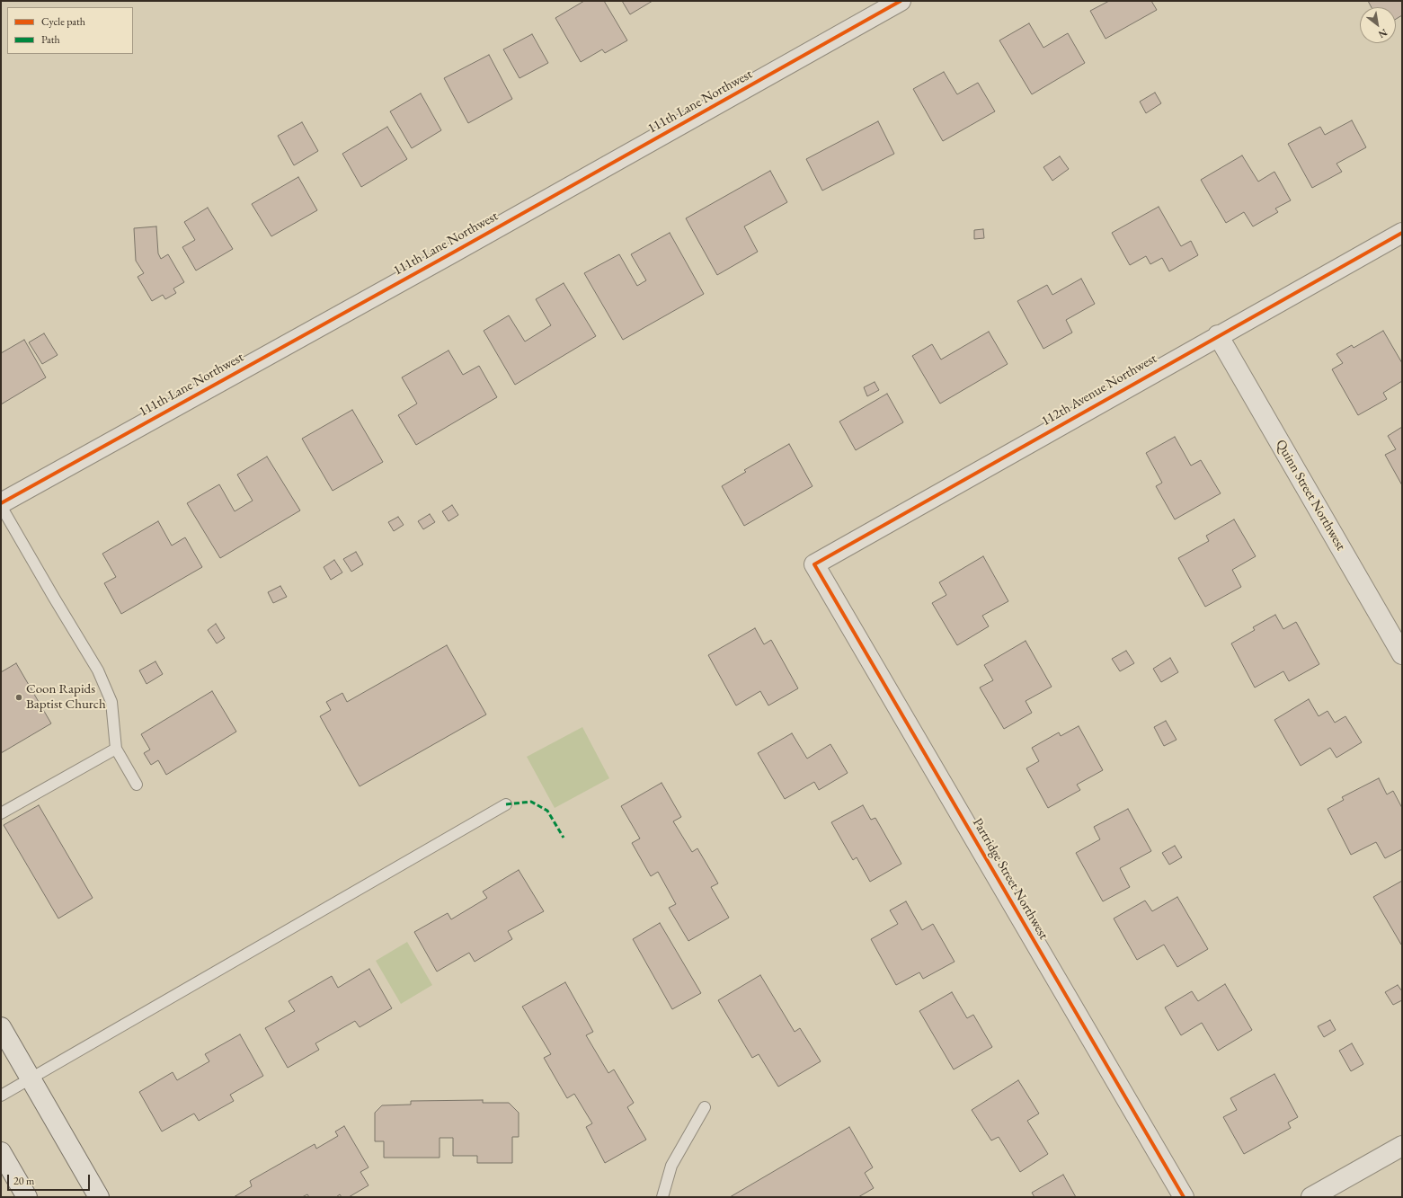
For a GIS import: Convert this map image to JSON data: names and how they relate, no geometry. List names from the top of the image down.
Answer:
{
  "streets": {
    "street": [
      "111th Lane Northwest",
      "112th Avenue Northwest",
      "Quinn Street Northwest",
      "Partridge Street Northwest"
    ]
  },
  "crossings": [
    ["112th Avenue Northwest", "Quinn Street Northwest"],
    ["112th Avenue Northwest", "Partridge Street Northwest"]
  ],
  "places": ["Coon Rapids Baptist Church"],
  "legend": ["Cycle path", "Path"],
  "scale_bar": "20 m",
  "north": "bottom right"
}
